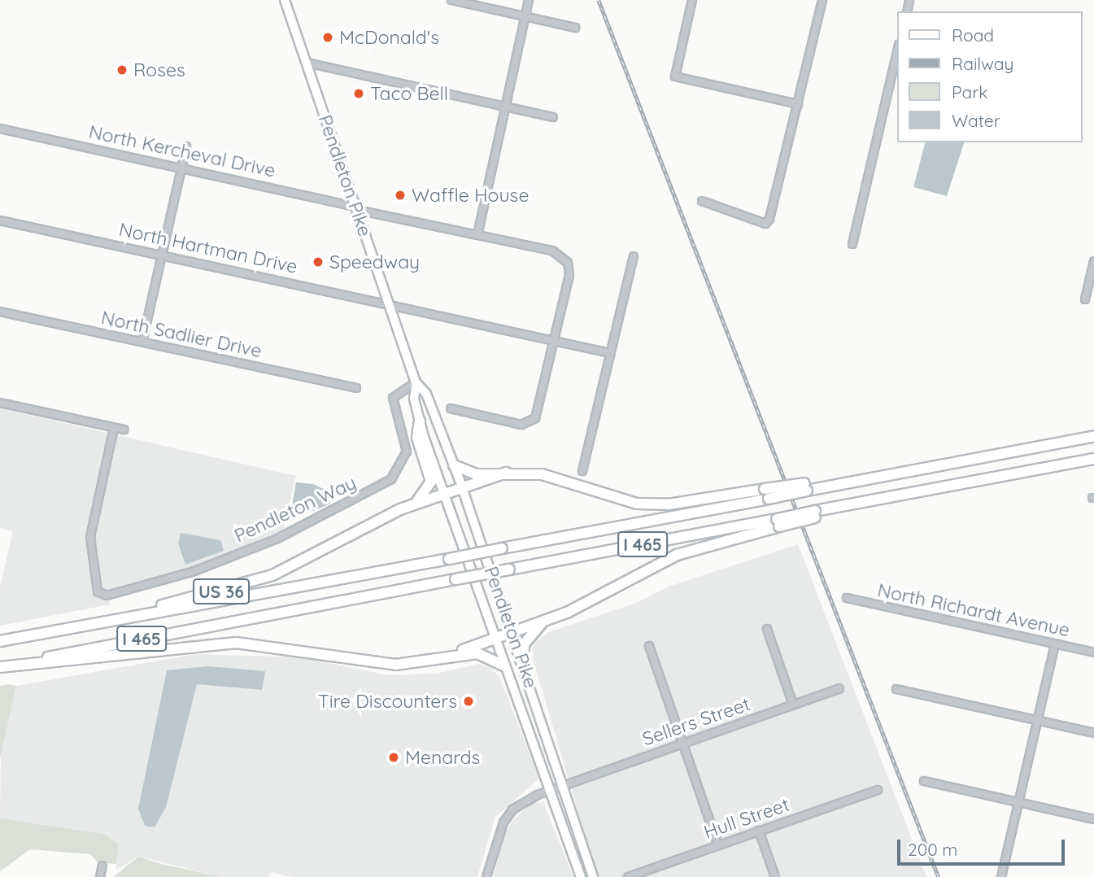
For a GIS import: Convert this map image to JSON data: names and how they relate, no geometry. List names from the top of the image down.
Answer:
{
  "streets": {
    "highway": ["I 465", "US 36"],
    "main road": ["Pendleton Pike"],
    "street": [
      "North Kercheval Drive",
      "North Hartman Drive",
      "North Sadlier Drive",
      "Pendleton Way",
      "North Richardt Avenue",
      "Sellers Street",
      "Hull Street"
    ]
  },
  "crossings": [
    ["North Kercheval Drive", "Pendleton Pike"],
    ["Pendleton Pike", "North Hartman Drive"],
    ["Pendleton Pike", "Pendleton Way"],
    ["Pendleton Pike", "US 36"],
    ["Pendleton Pike", "Sellers Street"],
    ["I 465", "US 36"]
  ],
  "places": [
    "McDonald's",
    "Roses",
    "Taco Bell",
    "Waffle House",
    "Speedway",
    "Tire Discounters",
    "Menards"
  ],
  "legend": [
    "Road",
    "Railway",
    "Park",
    "Water"
  ],
  "scale_bar": "200 m"
}
